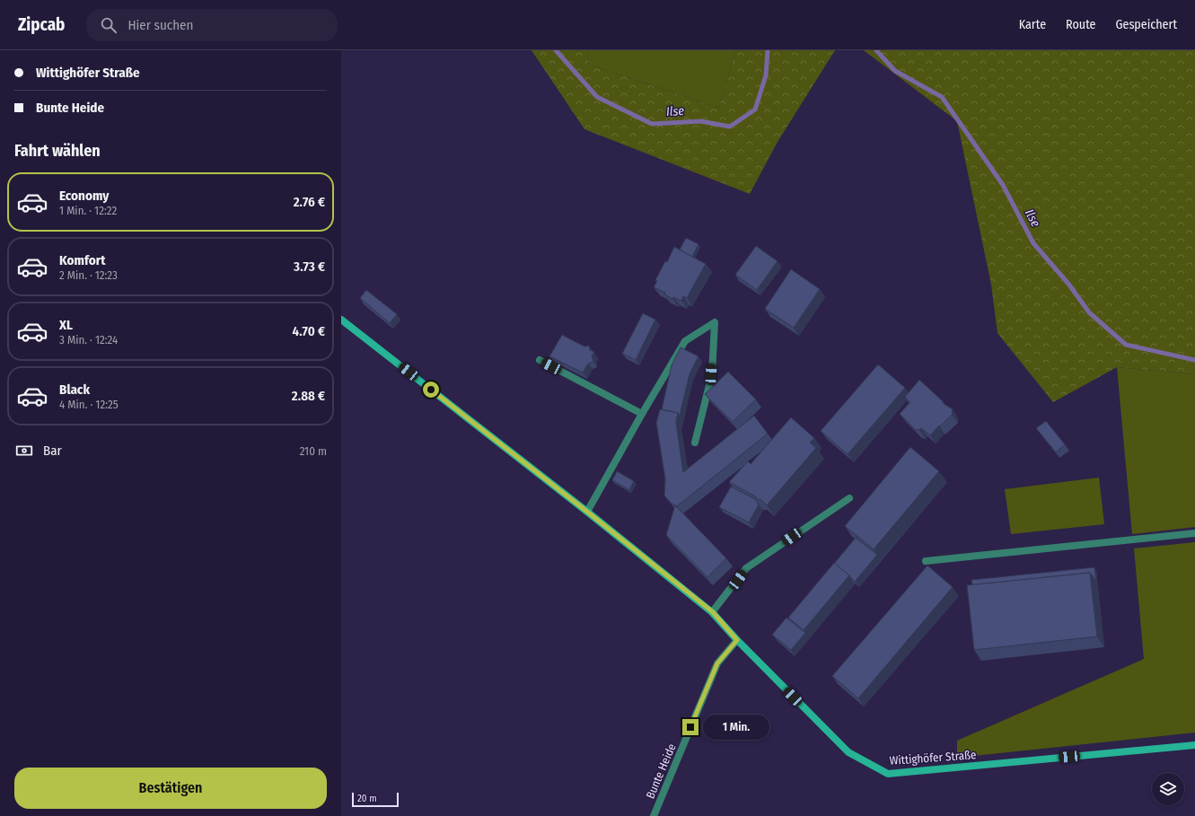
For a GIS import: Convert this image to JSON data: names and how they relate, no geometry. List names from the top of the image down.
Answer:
{
  "streets": {
    "main road": ["Wittighöfer Straße"],
    "street": ["Bunte Heide"]
  },
  "crossings": [
    ["Wittighöfer Straße", "Bunte Heide"]
  ],
  "water": ["Ilse"],
  "scale_bar": "20 m",
  "page": {
    "header": "Zipcab",
    "search": "Hier suchen",
    "nav": ["Karte", "Route", "Gespeichert"],
    "banner": ["Wittighöfer Straße", "Bunte Heide"],
    "heading": "Fahrt wählen",
    "list": [
      {
        "name": "Economy",
        "note": "1 Min. · 12:22",
        "value": "2.76 €"
      },
      {
        "name": "Komfort",
        "note": "2 Min. · 12:23",
        "value": "3.73 €"
      },
      {
        "name": "XL",
        "note": "3 Min. · 12:24",
        "value": "4.70 €"
      },
      {
        "name": "Black",
        "note": "4 Min. · 12:25",
        "value": "2.88 €"
      }
    ],
    "pay": ["Bar", "210 m"],
    "bubble": "1 Min.",
    "buttons": "Bestätigen",
    "scale": "20 m"
  }
}
